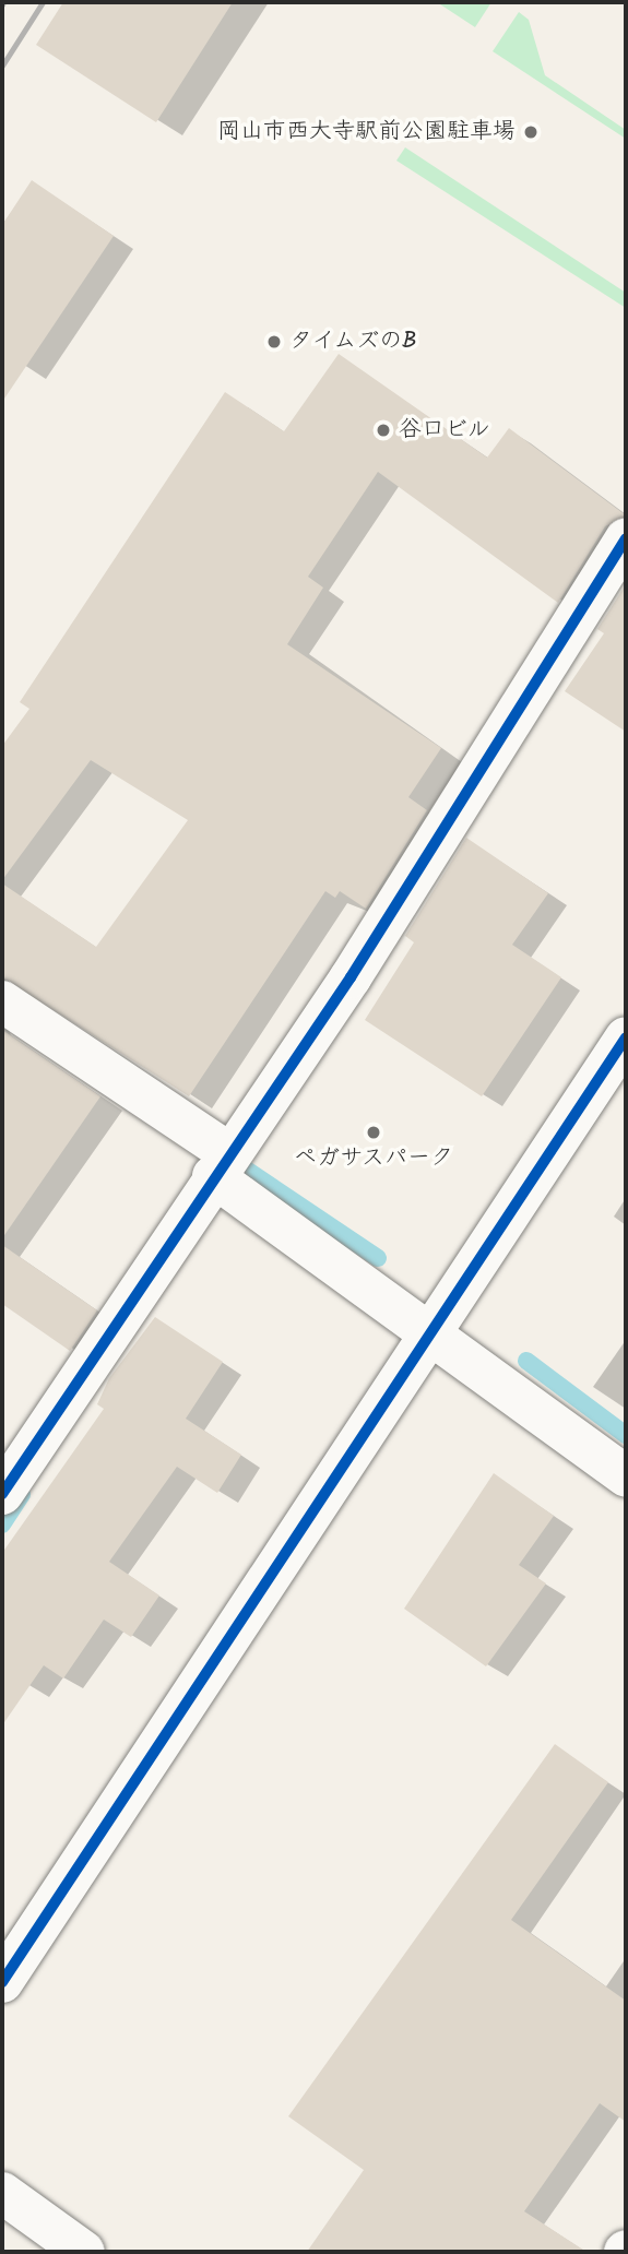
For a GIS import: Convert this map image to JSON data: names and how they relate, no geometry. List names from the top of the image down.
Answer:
{
  "places": [
    "岡山市西大寺駅前公園駐車場",
    "タイムズのB",
    "谷口ビル",
    "ペガサスパーク"
  ]
}
